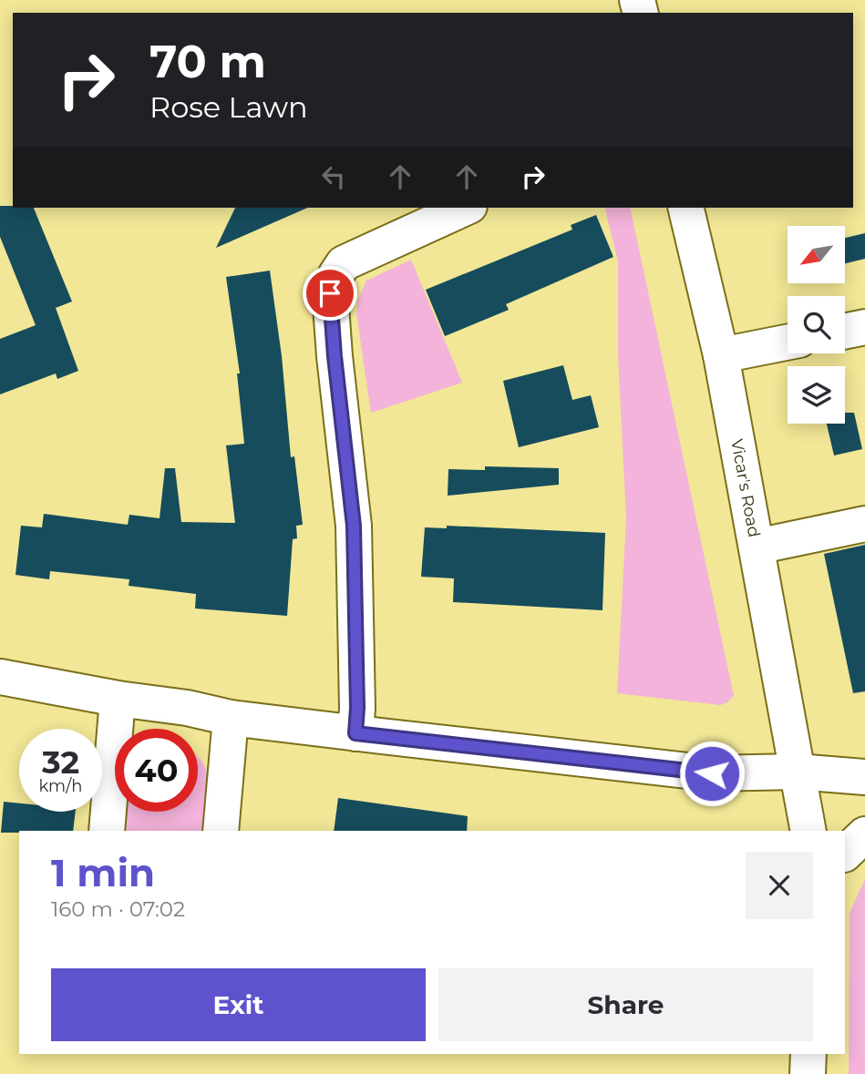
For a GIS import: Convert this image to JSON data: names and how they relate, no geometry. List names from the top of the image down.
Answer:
{
  "streets": {
    "street": ["Vicar's Road"]
  },
  "north": "bottom left",
  "page": {
    "turn": ["70 m", "Rose Lawn"],
    "speed": "32 km/h",
    "limit": "40",
    "heading": ["1 min", "160 m · 07:02"],
    "buttons": ["Exit", "Share"]
  }
}
